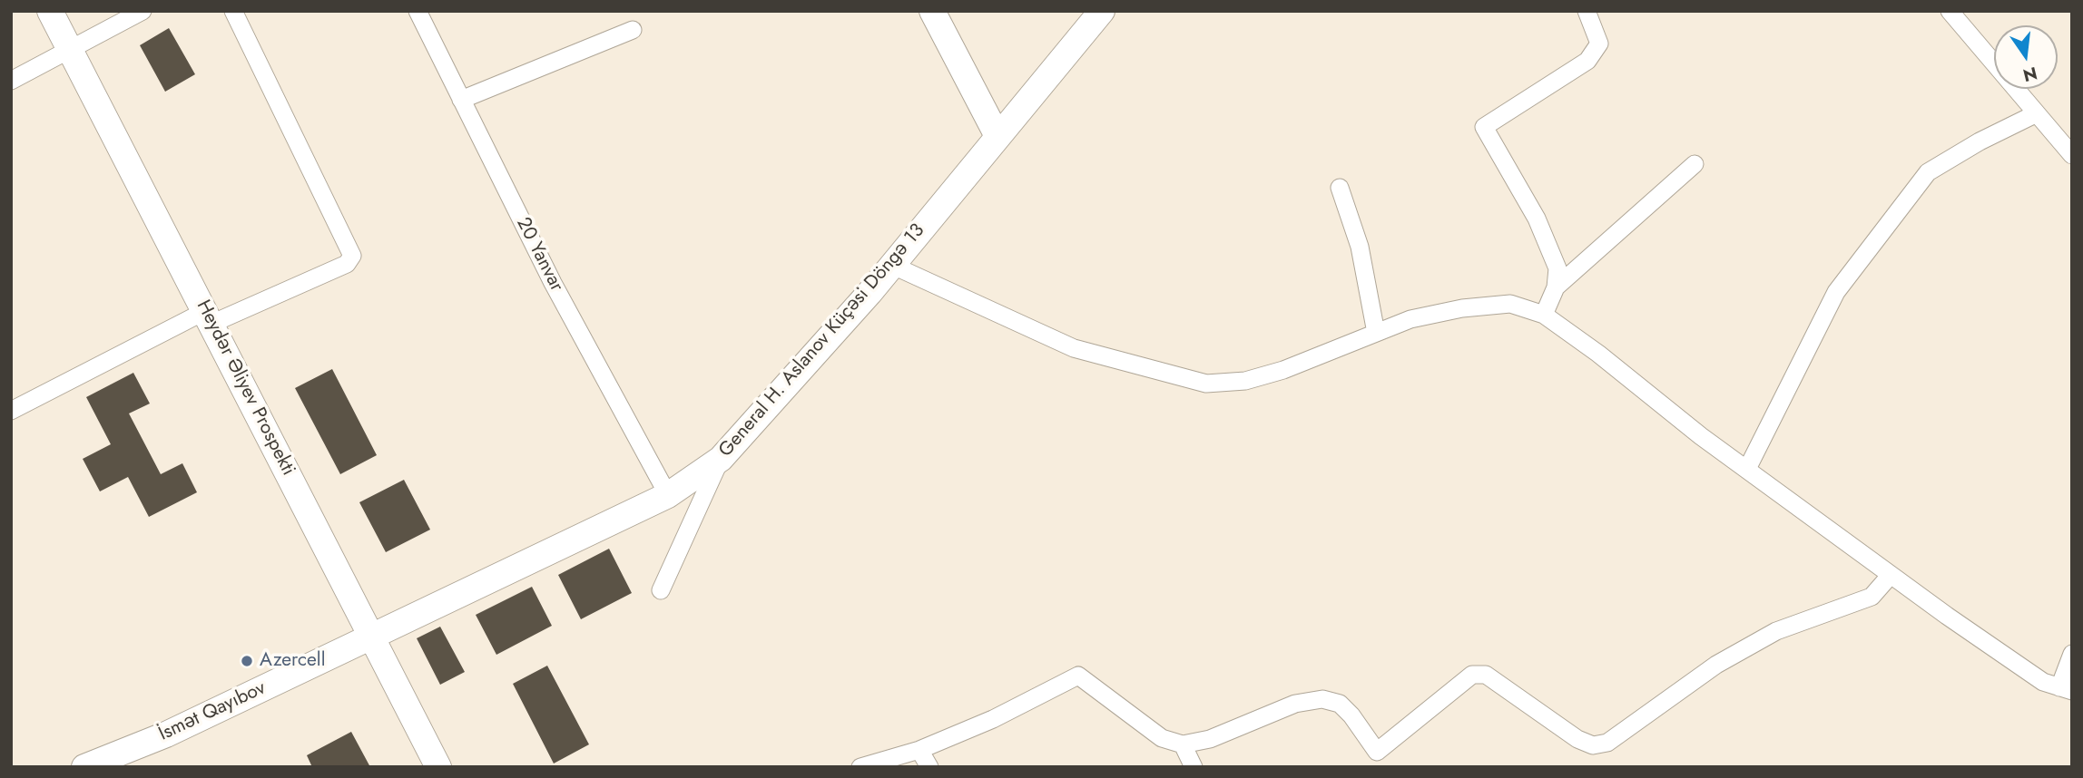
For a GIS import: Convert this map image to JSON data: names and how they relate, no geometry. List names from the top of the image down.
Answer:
{
  "streets": {
    "main road": ["General H. Aslanov Küçəsi Döngə 13", "Heydər Əliyev Prospekti", "İsmət Qayıbov"],
    "street": ["20 Yanvar"]
  },
  "crossings": [
    ["20 Yanvar", "General H. Aslanov Küçəsi Döngə 13"],
    ["General H. Aslanov Küçəsi Döngə 13", "Heydər Əliyev Prospekti"],
    ["General H. Aslanov Küçəsi Döngə 13", "İsmət Qayıbov"],
    ["Heydər Əliyev Prospekti", "İsmət Qayıbov"]
  ],
  "places": ["Azercell"],
  "north": "bottom"
}
